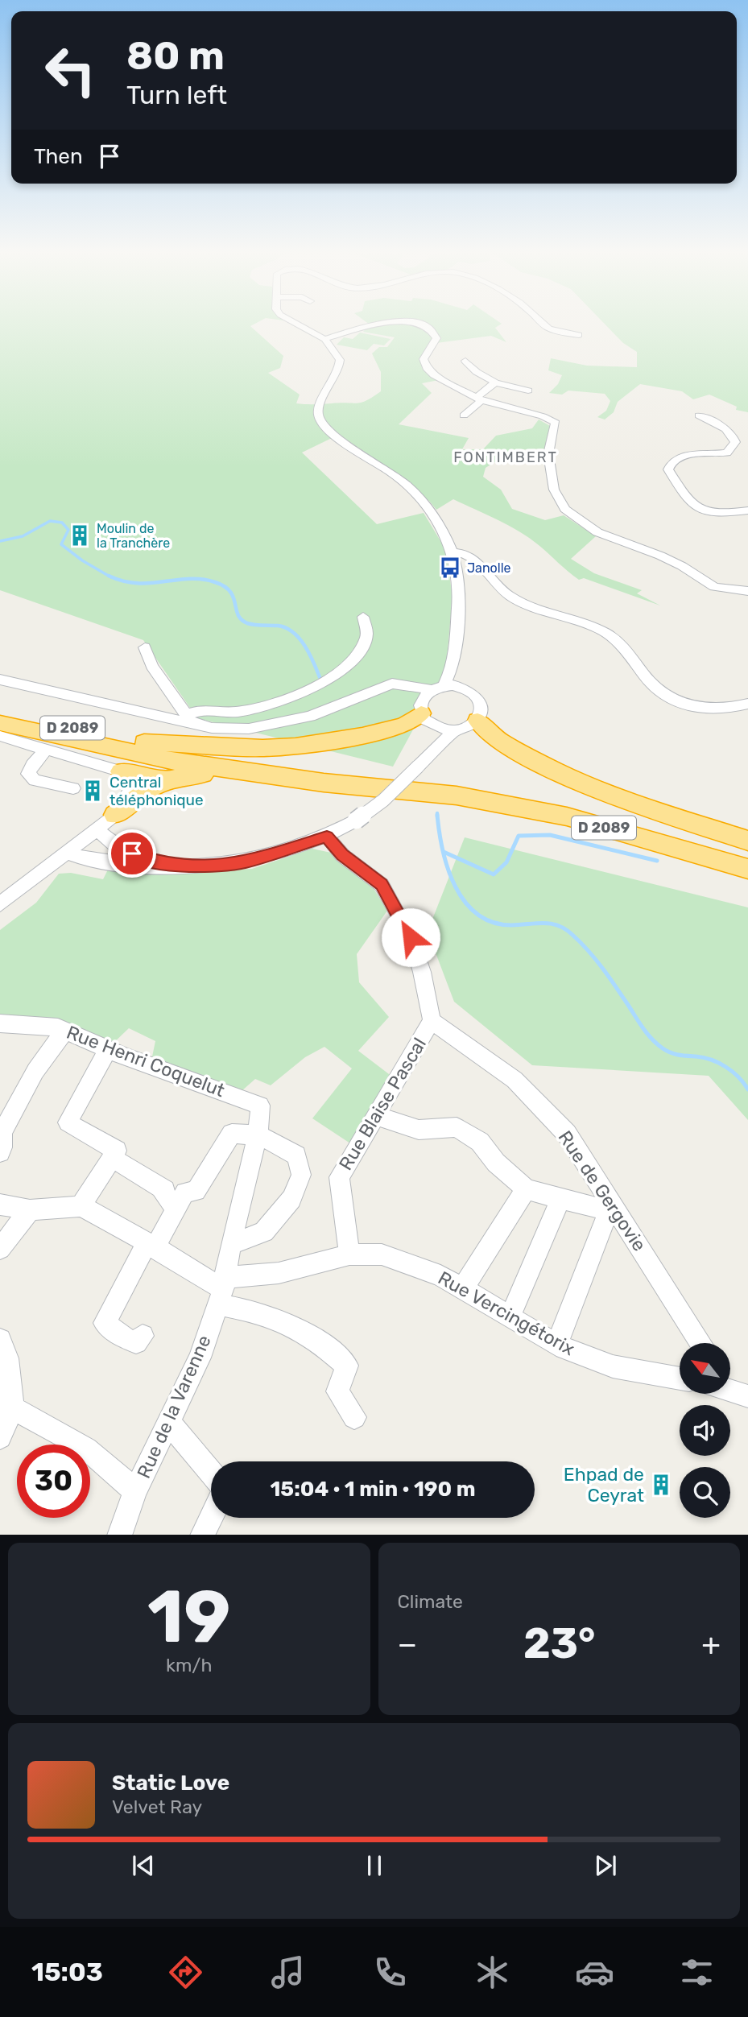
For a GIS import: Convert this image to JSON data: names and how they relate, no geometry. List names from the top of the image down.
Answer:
{
  "streets": {
    "highway": ["D 2089"],
    "street": [
      "Rue Henri Coquelut",
      "Rue Blaise Pascal",
      "Rue de Gergovie",
      "Rue Vercingétorix",
      "Rue de la Varenne"
    ]
  },
  "crossings": [
    ["Rue Henri Coquelut", "Rue de la Varenne"],
    ["Rue Blaise Pascal", "Rue de Gergovie"],
    ["Rue Blaise Pascal", "Rue Vercingétorix"],
    ["Rue Vercingétorix", "Rue de la Varenne"]
  ],
  "districts": ["FONTIMBERT"],
  "places": {
    "building": ["Moulin de la Tranchère", "Central téléphonique", "Ehpad de Ceyrat"],
    "bus stop": ["Janolle"]
  },
  "north": "top left",
  "page": {
    "turn": ["80 m", "Turn left"],
    "then": "Then",
    "limit": "30",
    "trip": "15:04 · 1 min · 190 m",
    "tile": [
      ["19", "km/h"],
      "Climate"
    ],
    "heat": ["−", "23°", "+"],
    "song": ["Static Love", "Velvet Ray"],
    "tabs": "15:03"
  }
}
